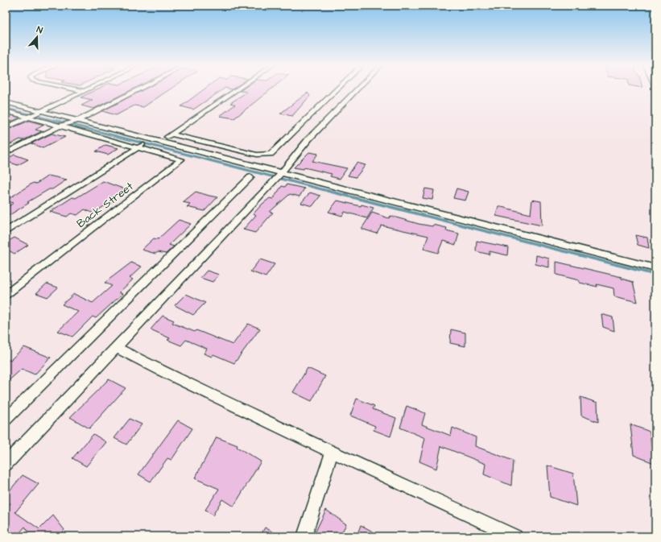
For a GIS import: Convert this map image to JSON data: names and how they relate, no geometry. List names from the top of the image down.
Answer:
{
  "streets": {
    "street": ["Back Street"]
  },
  "north": "top"
}
